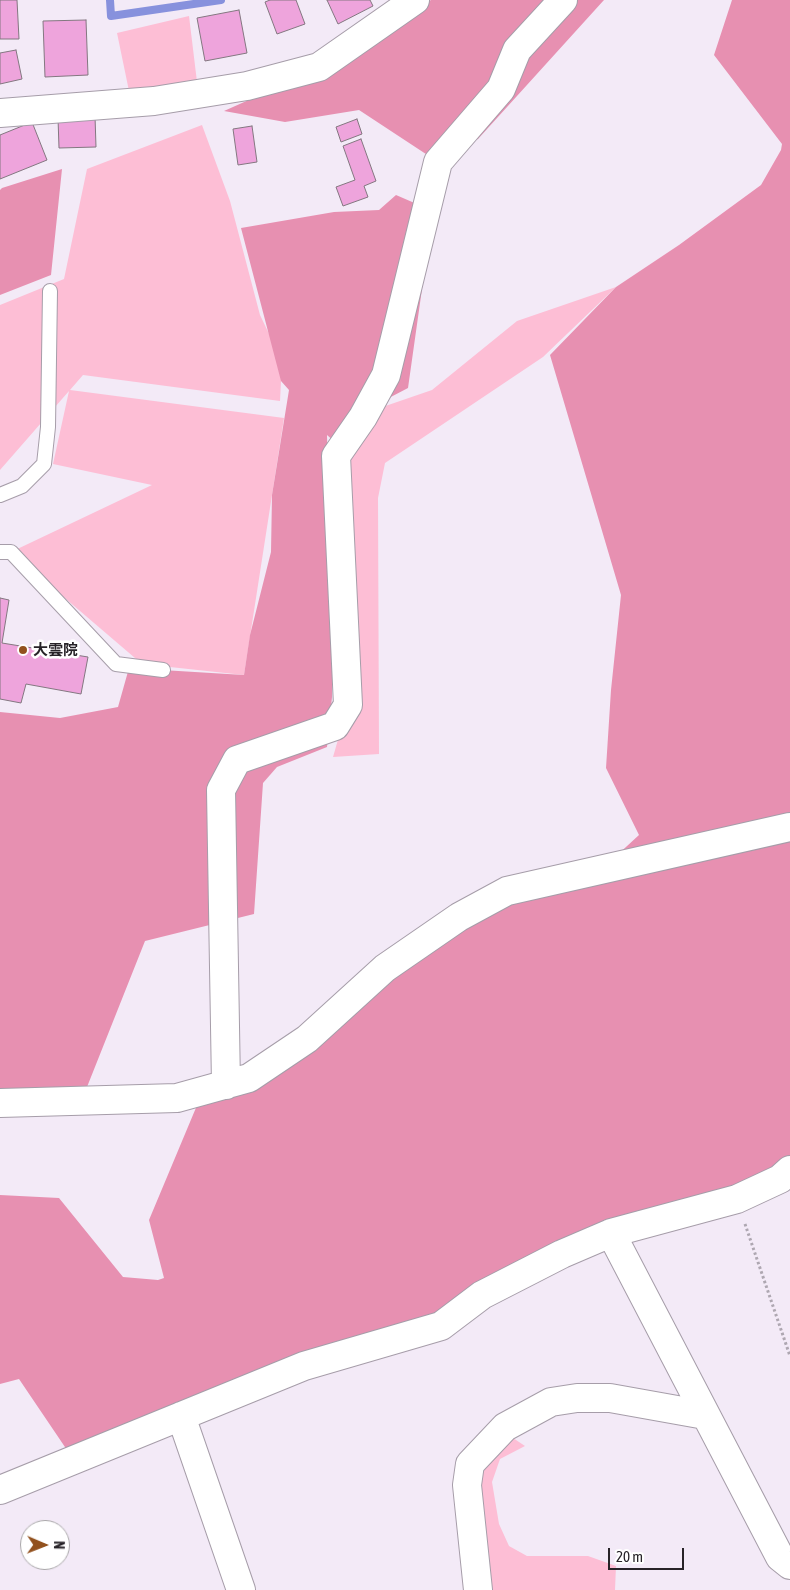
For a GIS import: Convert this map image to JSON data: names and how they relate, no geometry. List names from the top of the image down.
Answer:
{
  "places": ["大雲院"],
  "scale_bar": "20 m",
  "north": "right"
}
